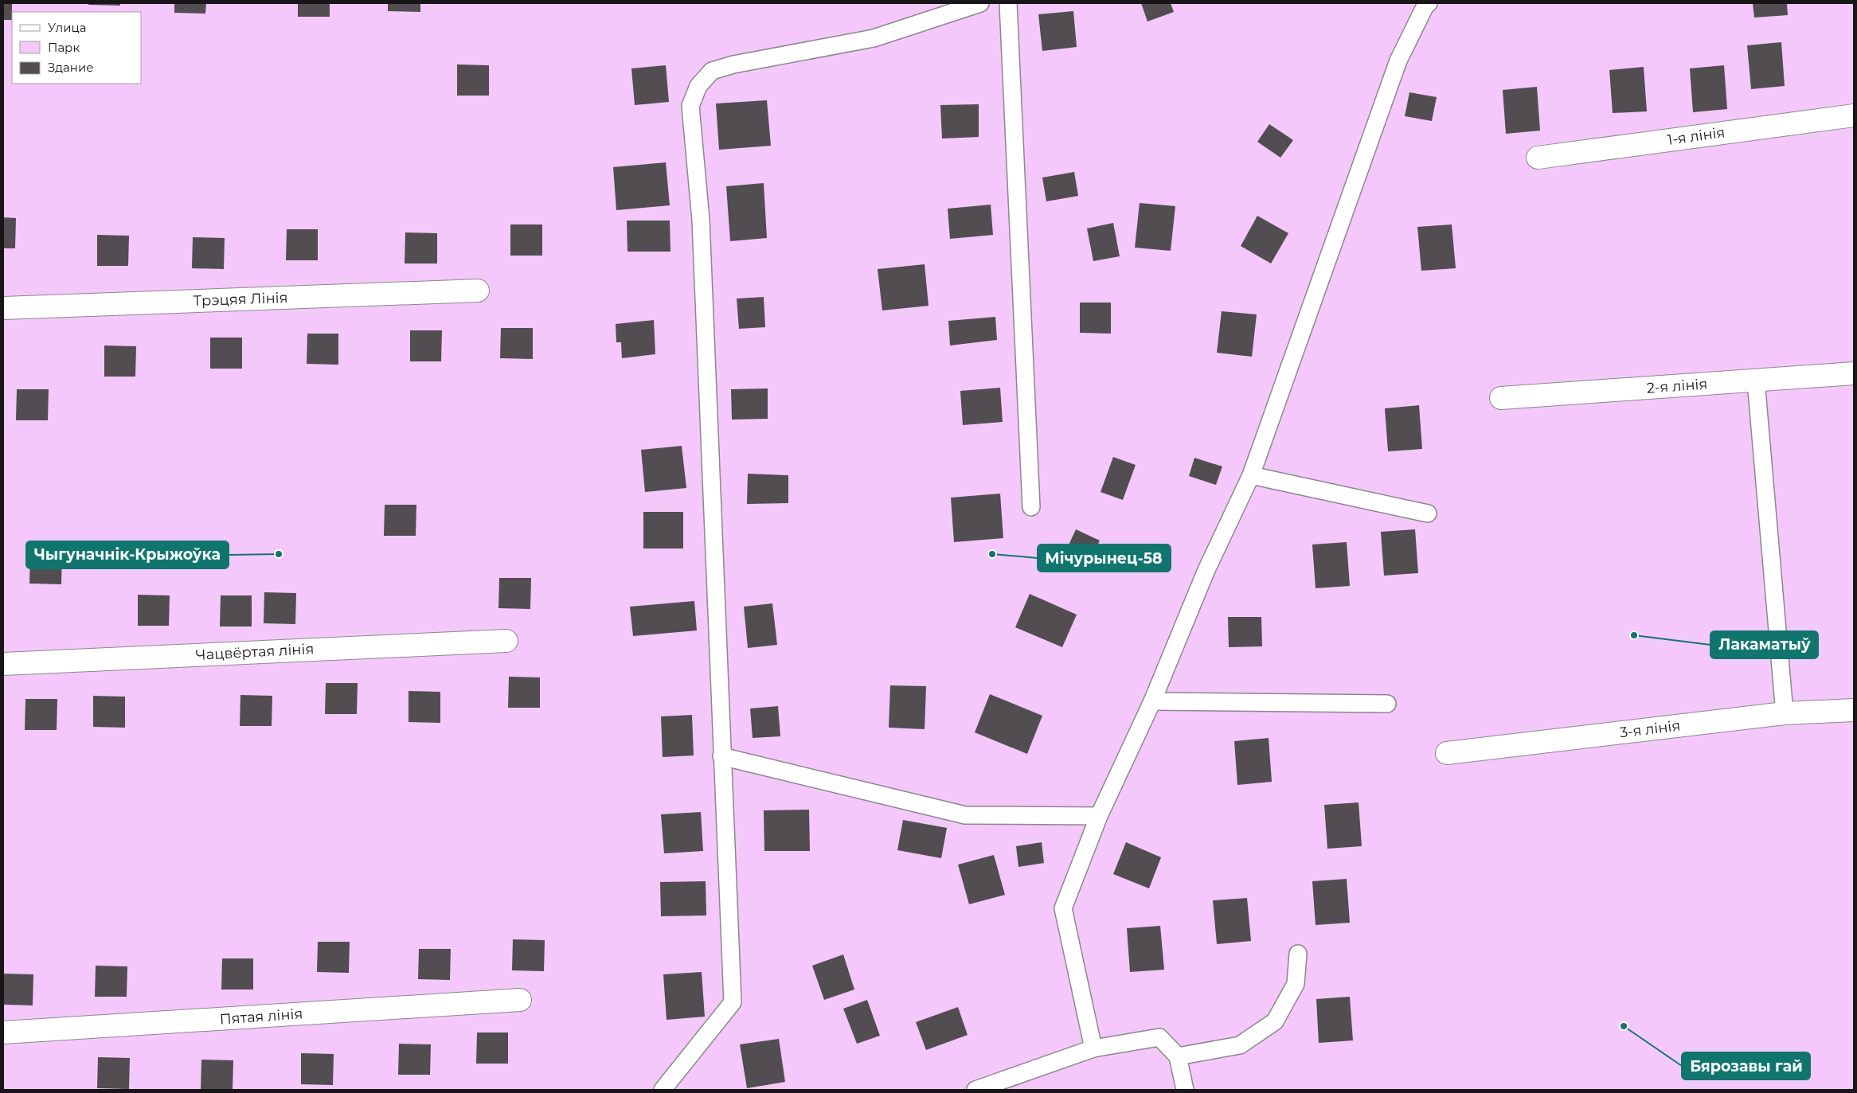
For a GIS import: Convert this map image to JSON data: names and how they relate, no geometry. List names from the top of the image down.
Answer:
{
  "streets": {
    "street": [
      "1-я лінія",
      "Трэцяя Лінія",
      "2-я лінія",
      "Чацвёртая лінія",
      "3-я лінія",
      "Пятая лінія"
    ]
  },
  "places": [
    "Чыгуначнік-Крыжоўка",
    "Мічурынец-58",
    "Лакаматыў",
    "Бярозавы гай"
  ],
  "legend": ["Улица", "Парк", "Здание"]
}
